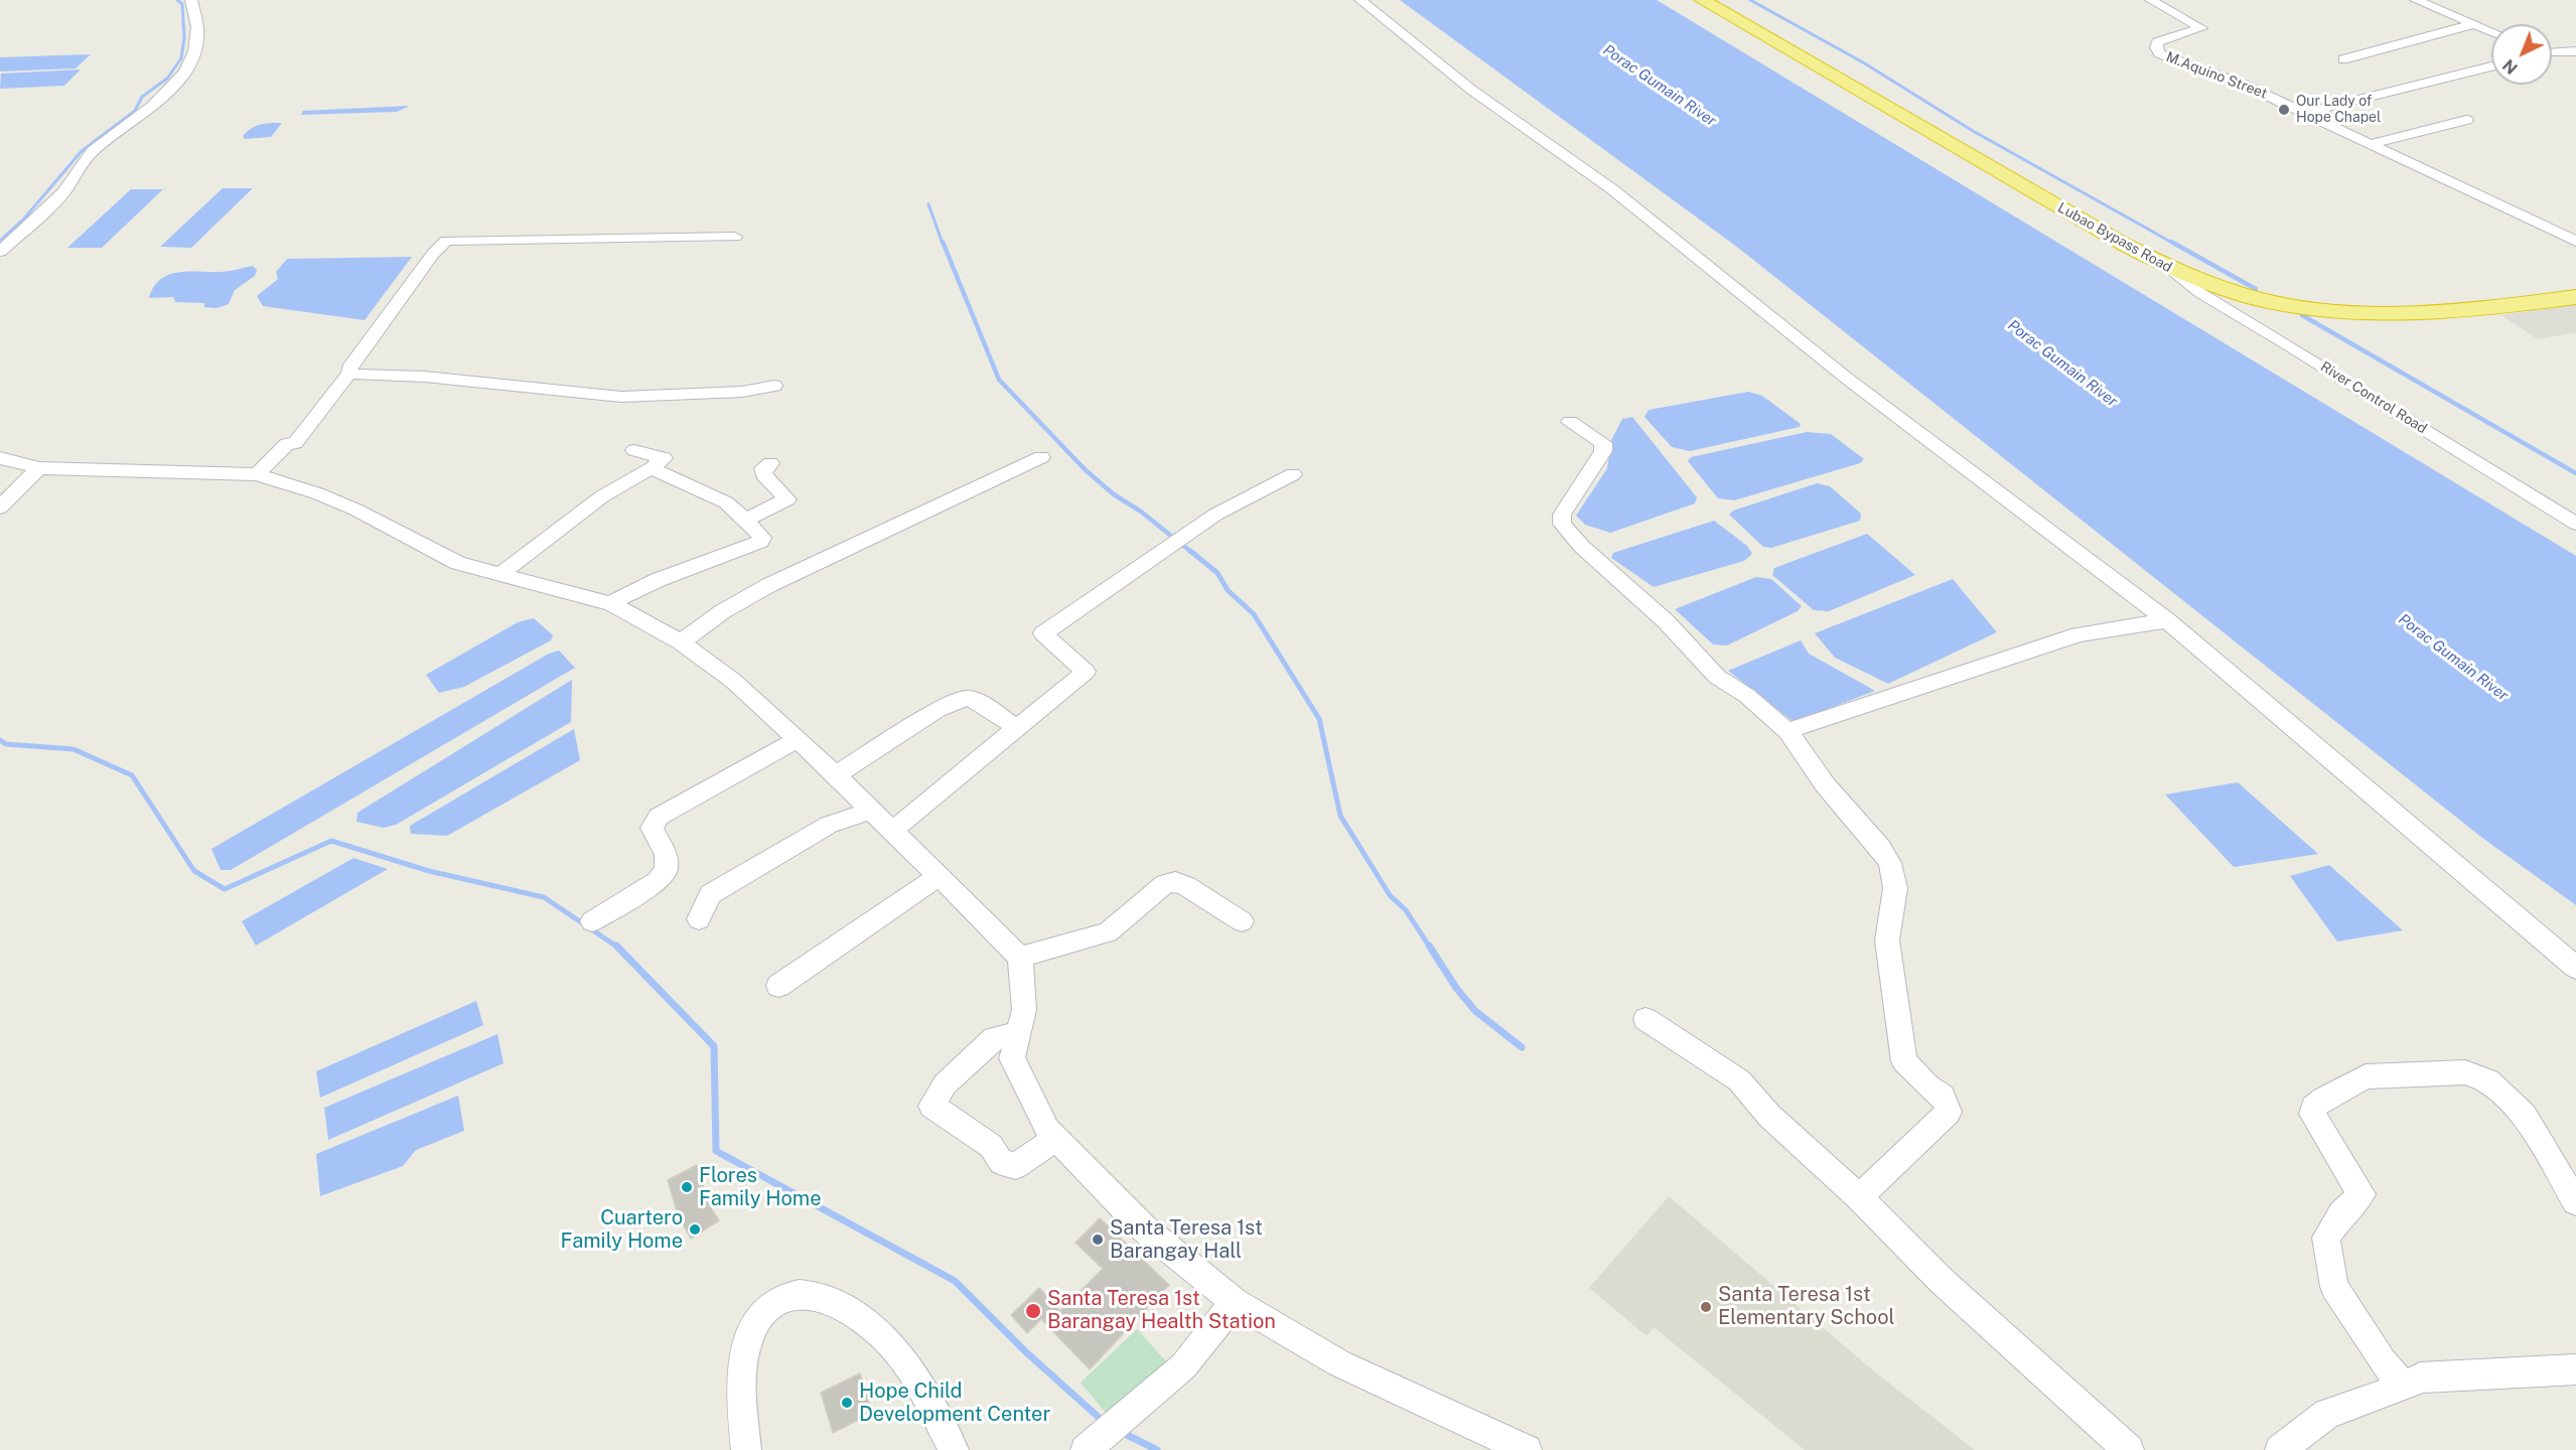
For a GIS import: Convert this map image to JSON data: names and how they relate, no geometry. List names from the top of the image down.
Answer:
{
  "streets": {
    "highway": ["Lubao Bypass Road"],
    "street": ["M.Aquino Street", "River Control Road"]
  },
  "crossings": [
    ["Lubao Bypass Road", "River Control Road"]
  ],
  "water": ["Porac Gumain River"],
  "places": [
    "Our Lady of Hope Chapel",
    "Flores Family Home",
    "Cuartero Family Home",
    "Santa Teresa 1st Barangay Hall",
    "Santa Teresa 1st Elementary School",
    "Santa Teresa 1st Barangay Health Station",
    "Hope Child Development Center"
  ],
  "north": "bottom left"
}
